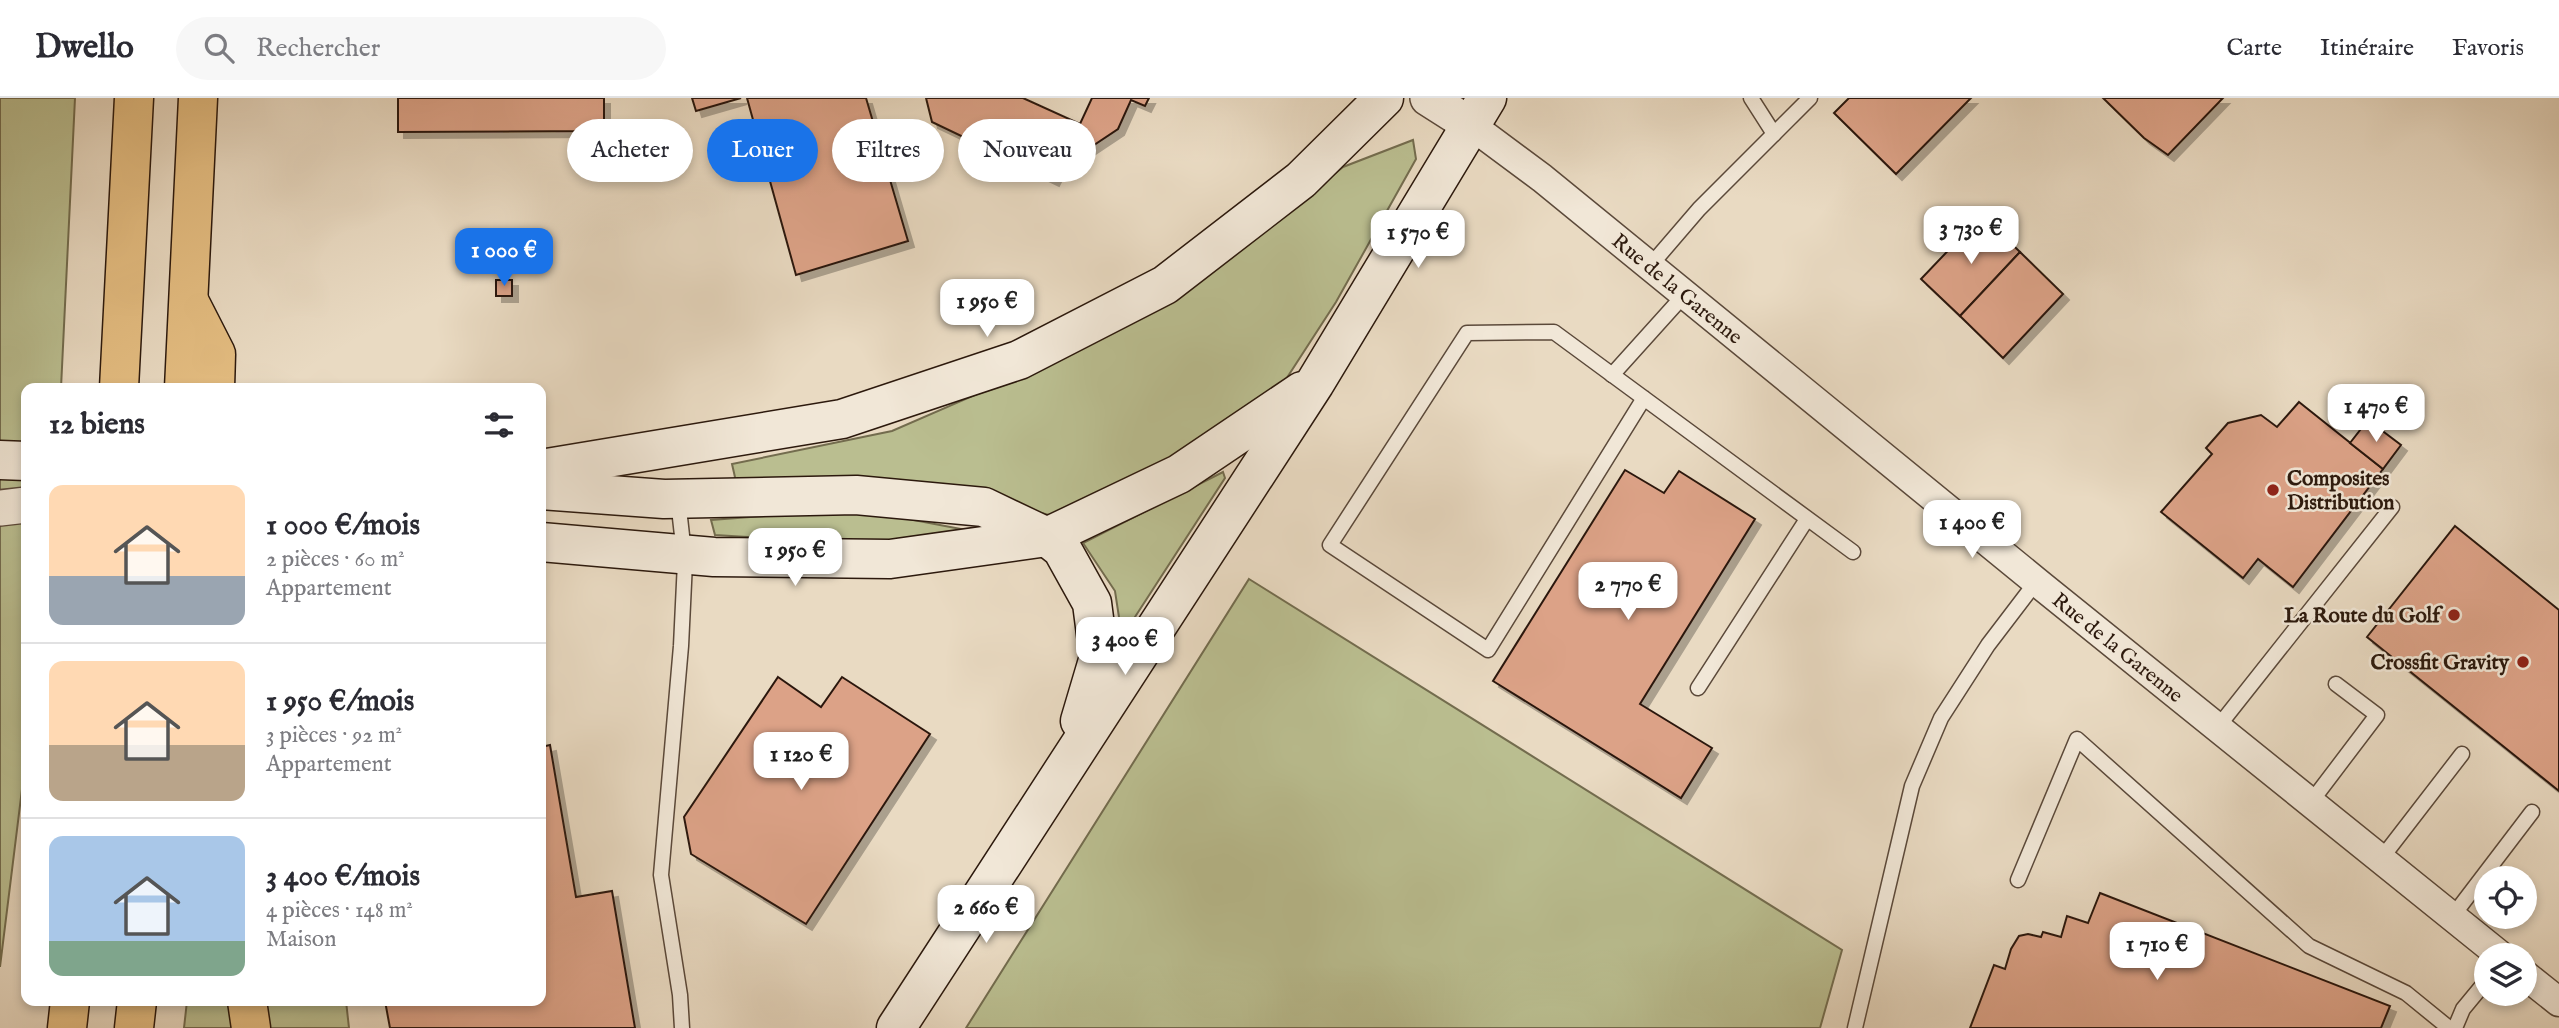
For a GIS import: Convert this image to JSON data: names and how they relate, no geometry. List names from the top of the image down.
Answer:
{
  "streets": {
    "street": ["Rue de la Garenne"]
  },
  "places": ["Composites Distribution", "La Route du Golf", "Crossfit Gravity"],
  "page": {
    "header": "Dwello",
    "search": "Rechercher",
    "nav": ["Carte", "Itinéraire", "Favoris"],
    "chip": [
      "Acheter",
      "Louer",
      "Filtres",
      "Nouveau"
    ],
    "price": [
      "3 730 €",
      "1 570 €",
      "1 000 €",
      "1 950 €",
      "1 470 €",
      "1 400 €",
      "1 950 €",
      "2 770 €",
      "3 400 €",
      "1 120 €",
      "2 660 €",
      "1 710 €"
    ],
    "heading": "12 biens",
    "list": [
      {
        "name": "1 000 €/mois",
        "note": "2 pièces · 60 m² · Appartement"
      },
      {
        "name": "1 950 €/mois",
        "note": "3 pièces · 92 m² · Appartement"
      },
      {
        "name": "3 400 €/mois",
        "note": "4 pièces · 148 m² · Maison"
      }
    ]
  }
}
